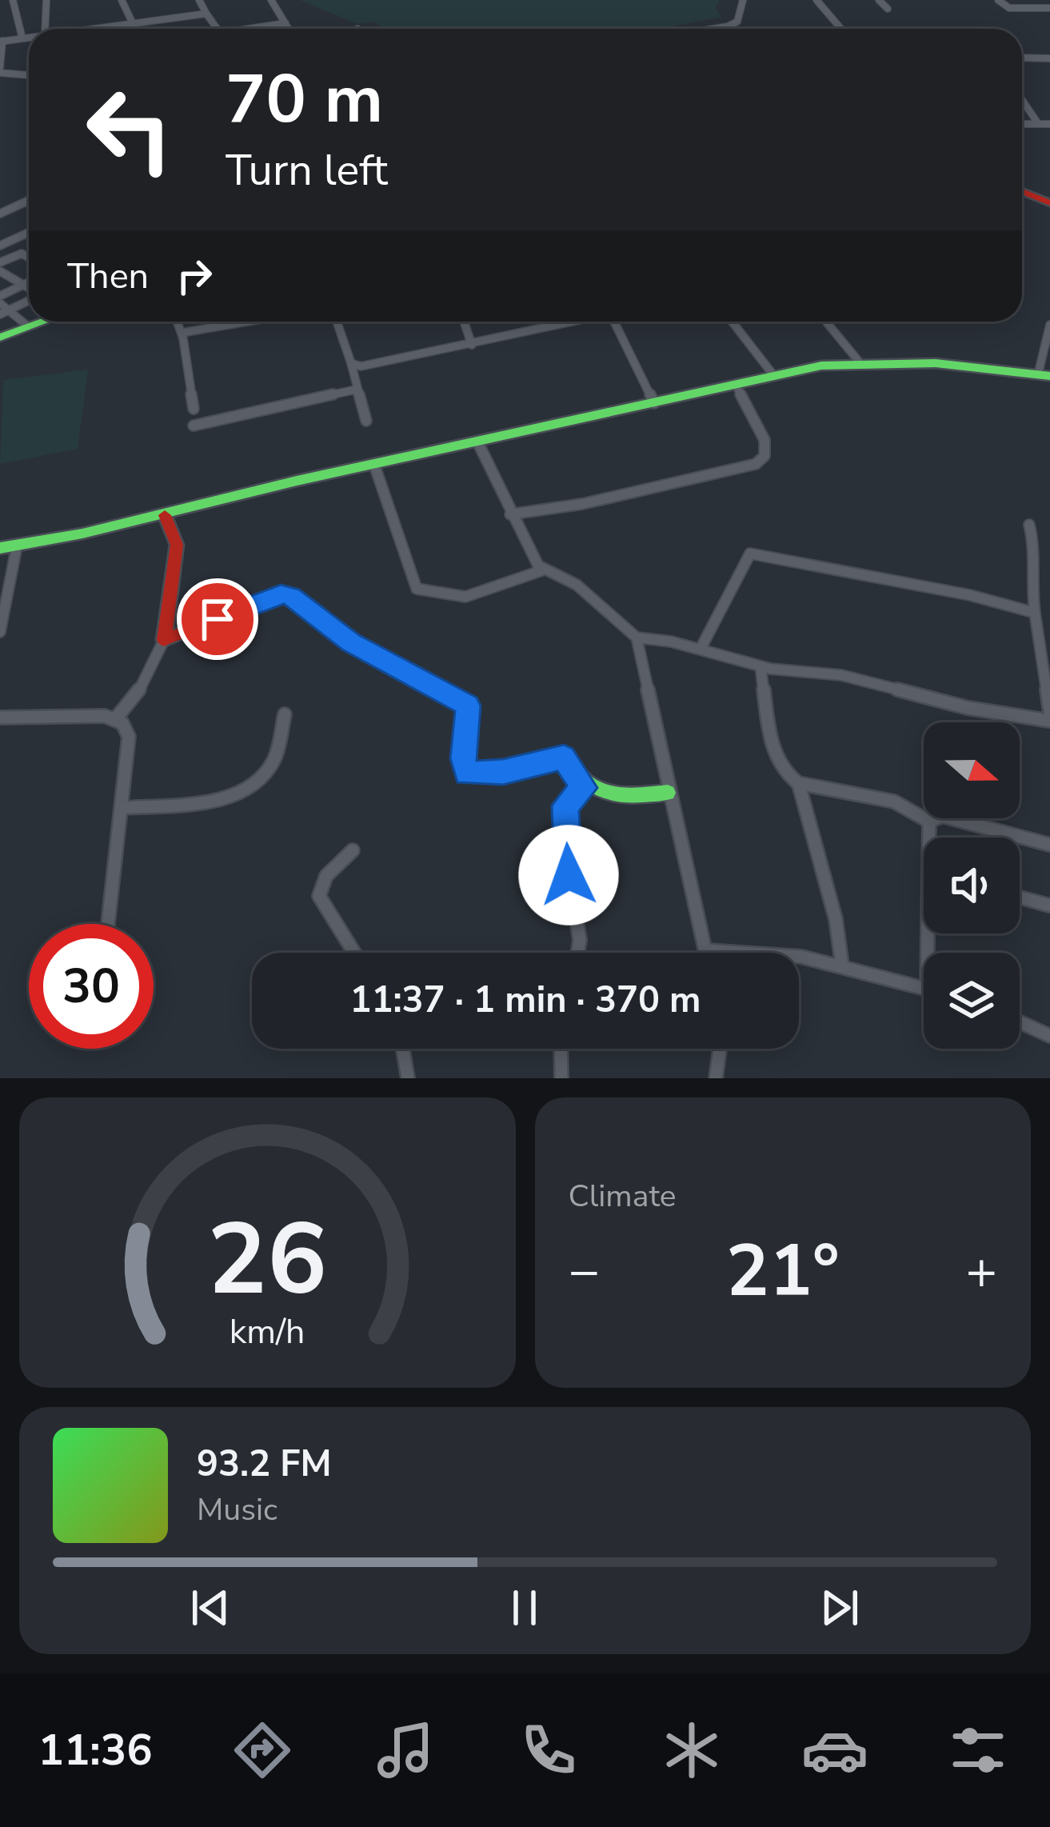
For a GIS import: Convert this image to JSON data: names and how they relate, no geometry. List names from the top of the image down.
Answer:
{
  "north": "right",
  "page": {
    "turn": ["70 m", "Turn left"],
    "then": "Then",
    "limit": "30",
    "trip": "11:37 · 1 min · 370 m",
    "tile": "Climate",
    "heat": ["−", "21°", "+"],
    "song": ["93.2 FM", "Music"],
    "tabs": "11:36",
    "gauge": ["26", "km/h"]
  }
}
